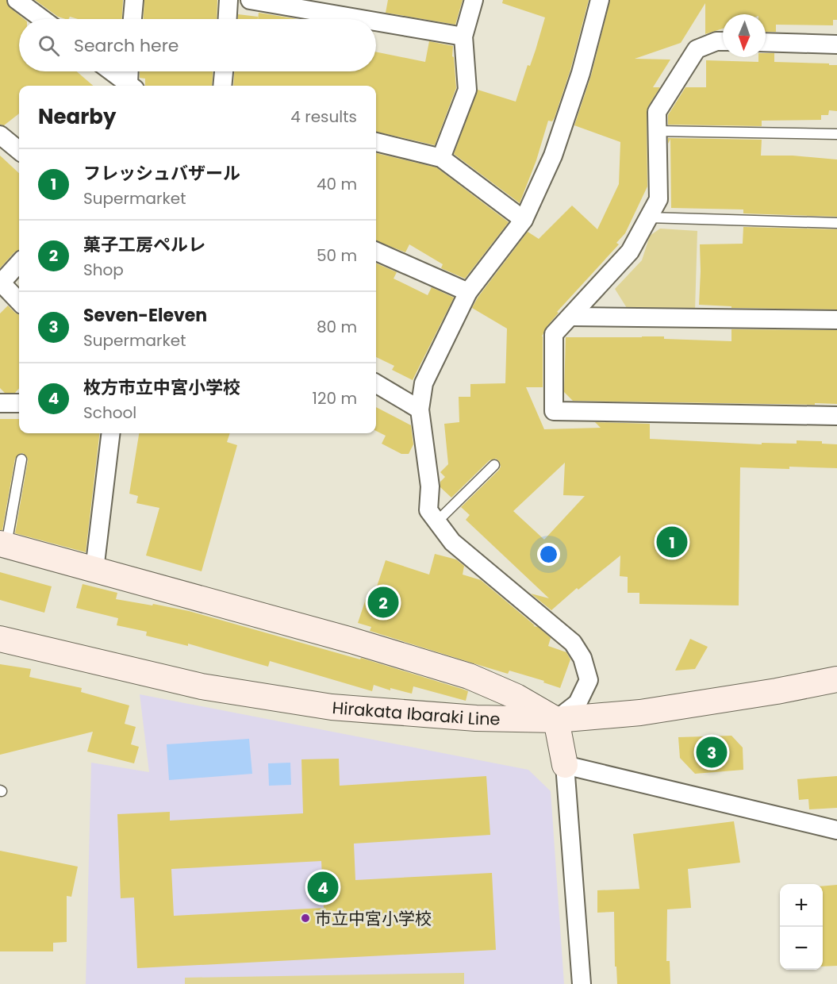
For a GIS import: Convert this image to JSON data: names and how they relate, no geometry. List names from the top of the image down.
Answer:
{
  "streets": {
    "main road": ["Hirakata Ibaraki Line"]
  },
  "places": ["市立中宮小学校"],
  "north": "bottom",
  "page": {
    "search": "Search here",
    "heading": ["Nearby", "4 results"],
    "list": [
      {
        "mark": "1",
        "name": "フレッシュバザール",
        "note": "Supermarket",
        "value": "40 m"
      },
      {
        "mark": "2",
        "name": "菓子工房ペルレ",
        "note": "Shop",
        "value": "50 m"
      },
      {
        "mark": "3",
        "name": "Seven-Eleven",
        "note": "Supermarket",
        "value": "80 m"
      },
      {
        "mark": "4",
        "name": "枚方市立中宮小学校",
        "note": "School",
        "value": "120 m"
      }
    ],
    "pins": [
      "1",
      "2",
      "3",
      "4"
    ],
    "map_buttons": ["+", "−"]
  }
}
